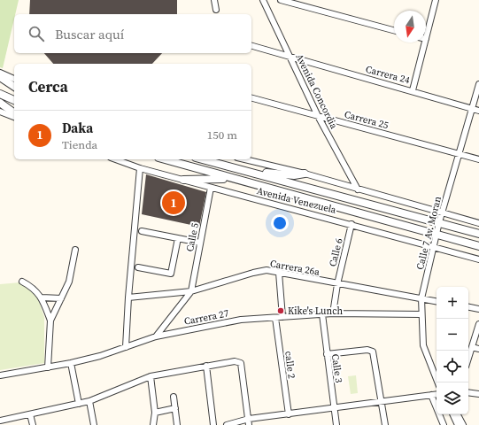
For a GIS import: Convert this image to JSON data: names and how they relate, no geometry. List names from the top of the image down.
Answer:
{
  "streets": {
    "street": [
      "Carrera 24",
      "Avenida Concordia",
      "Carrera 25",
      "Avenida Venezuela",
      "Calle 7 Av. Moran",
      "Calle 5",
      "Calle 6",
      "Carrera 26a",
      "Carrera 27",
      "calle 2",
      "Calle 3"
    ]
  },
  "crossings": [
    ["Carrera 24", "Avenida Concordia"],
    ["Carrera 24", "Calle 7 Av. Moran"],
    ["Avenida Concordia", "Carrera 25"],
    ["Carrera 25", "Calle 7 Av. Moran"],
    ["Avenida Venezuela", "Calle 7 Av. Moran"],
    ["Avenida Venezuela", "Calle 5"],
    ["Avenida Venezuela", "Calle 6"],
    ["Calle 7 Av. Moran", "Carrera 26a"],
    ["Calle 7 Av. Moran", "Carrera 27"],
    ["Calle 5", "Carrera 26a"],
    ["Calle 6", "Carrera 26a"],
    ["Calle 6", "Carrera 27"],
    ["Carrera 27", "calle 2"],
    ["Carrera 27", "Calle 3"]
  ],
  "places": ["Kike's Lunch"],
  "north": "bottom",
  "page": {
    "search": "Buscar aquí",
    "heading": "Cerca",
    "list": [
      {
        "mark": "1",
        "name": "Daka",
        "note": "Tienda",
        "value": "150 m"
      }
    ],
    "pins": "1",
    "map_buttons": ["+", "−"]
  }
}
